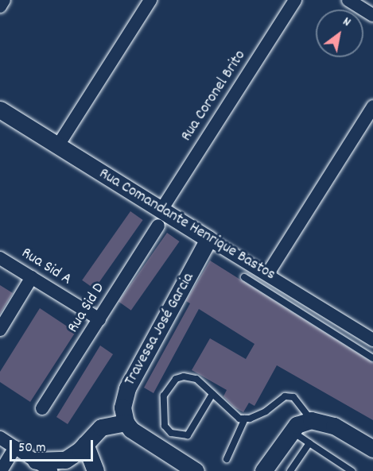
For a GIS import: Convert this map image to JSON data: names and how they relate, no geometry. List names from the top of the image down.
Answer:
{
  "streets": {
    "street": [
      "Rua Coronel Brito",
      "Rua Comandante Henrique Bastos",
      "Rua Sid A",
      "Rua Sid D",
      "Travessa José Garcia"
    ]
  },
  "crossings": [
    ["Rua Coronel Brito", "Rua Comandante Henrique Bastos"],
    ["Rua Coronel Brito", "Rua Sid D"],
    ["Rua Comandante Henrique Bastos", "Rua Sid D"],
    ["Rua Comandante Henrique Bastos", "Travessa José Garcia"],
    ["Rua Sid A", "Rua Sid D"]
  ],
  "scale_bar": "50 m",
  "north": "top right"
}
